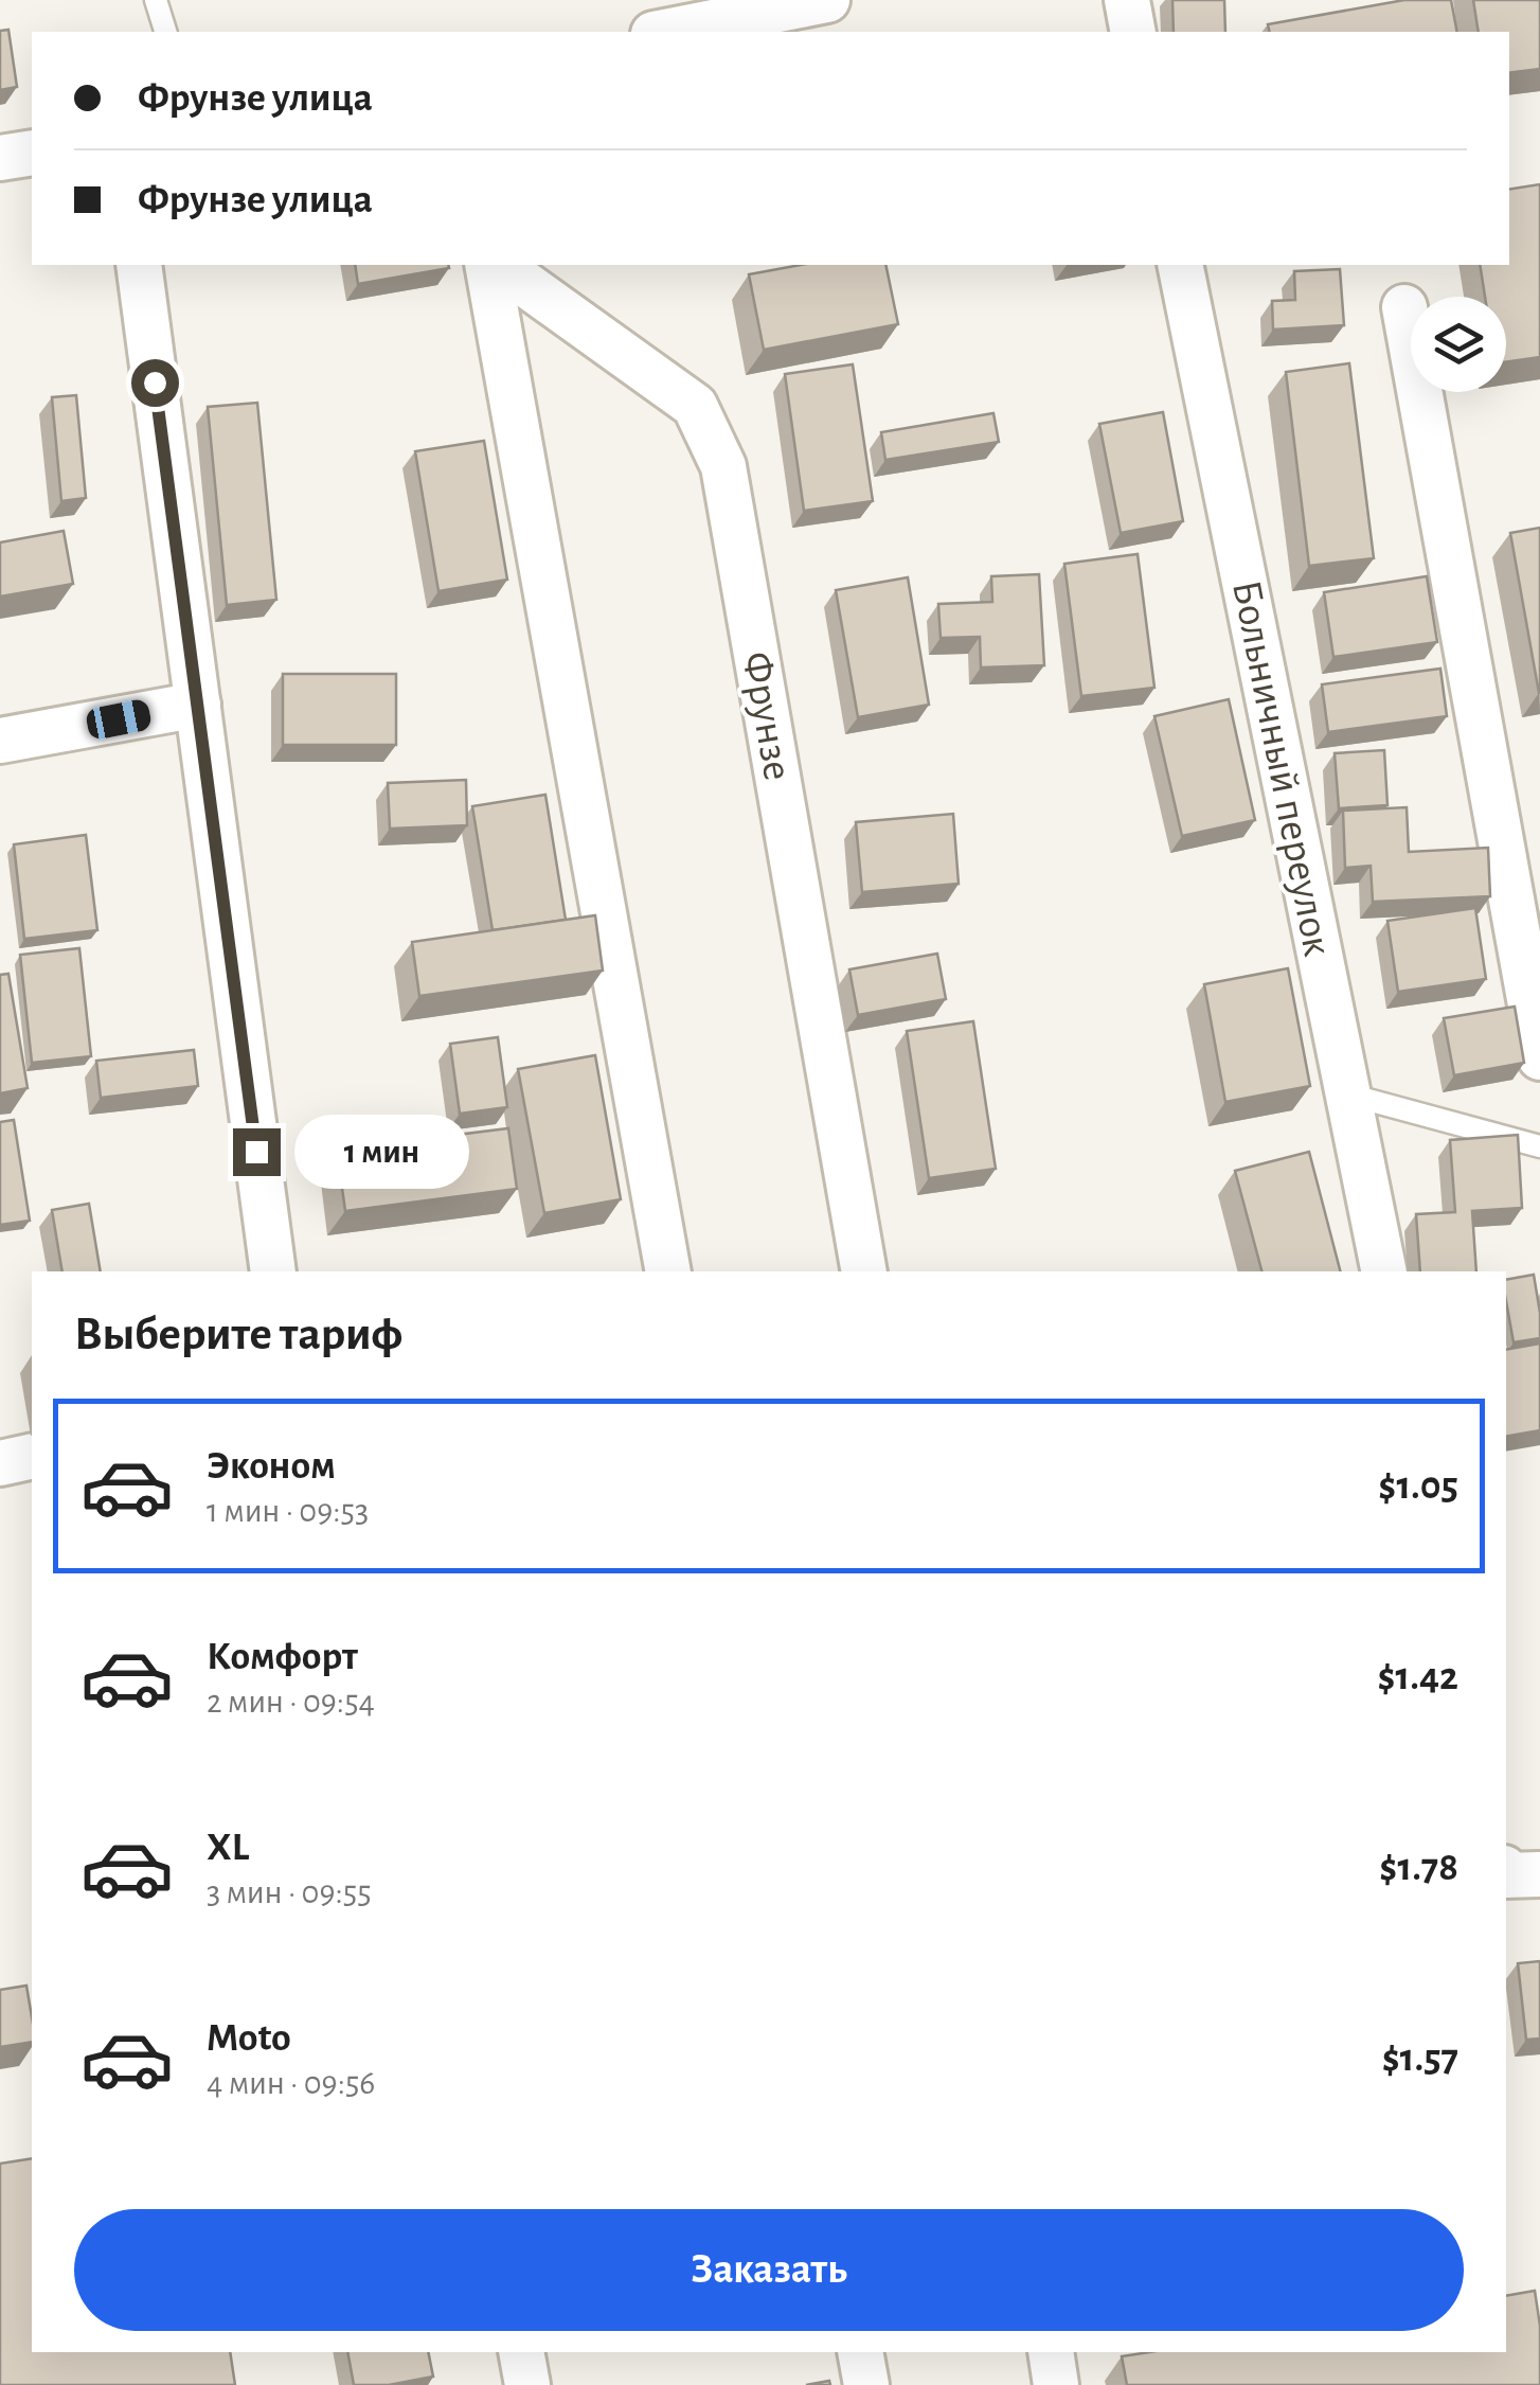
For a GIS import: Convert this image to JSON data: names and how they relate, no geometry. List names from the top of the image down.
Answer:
{
  "streets": {
    "street": ["Фрунзе", "Больничный переулок"]
  },
  "page": {
    "banner": ["Фрунзе улица", "Фрунзе улица"],
    "bubble": "1 мин",
    "heading": "Выберите тариф",
    "list": [
      {
        "name": "Эконом",
        "note": "1 мин · 09:53",
        "value": "$1.05"
      },
      {
        "name": "Комфорт",
        "note": "2 мин · 09:54",
        "value": "$1.42"
      },
      {
        "name": "XL",
        "note": "3 мин · 09:55",
        "value": "$1.78"
      },
      {
        "name": "Moto",
        "note": "4 мин · 09:56",
        "value": "$1.57"
      }
    ],
    "buttons": "Заказать"
  }
}
